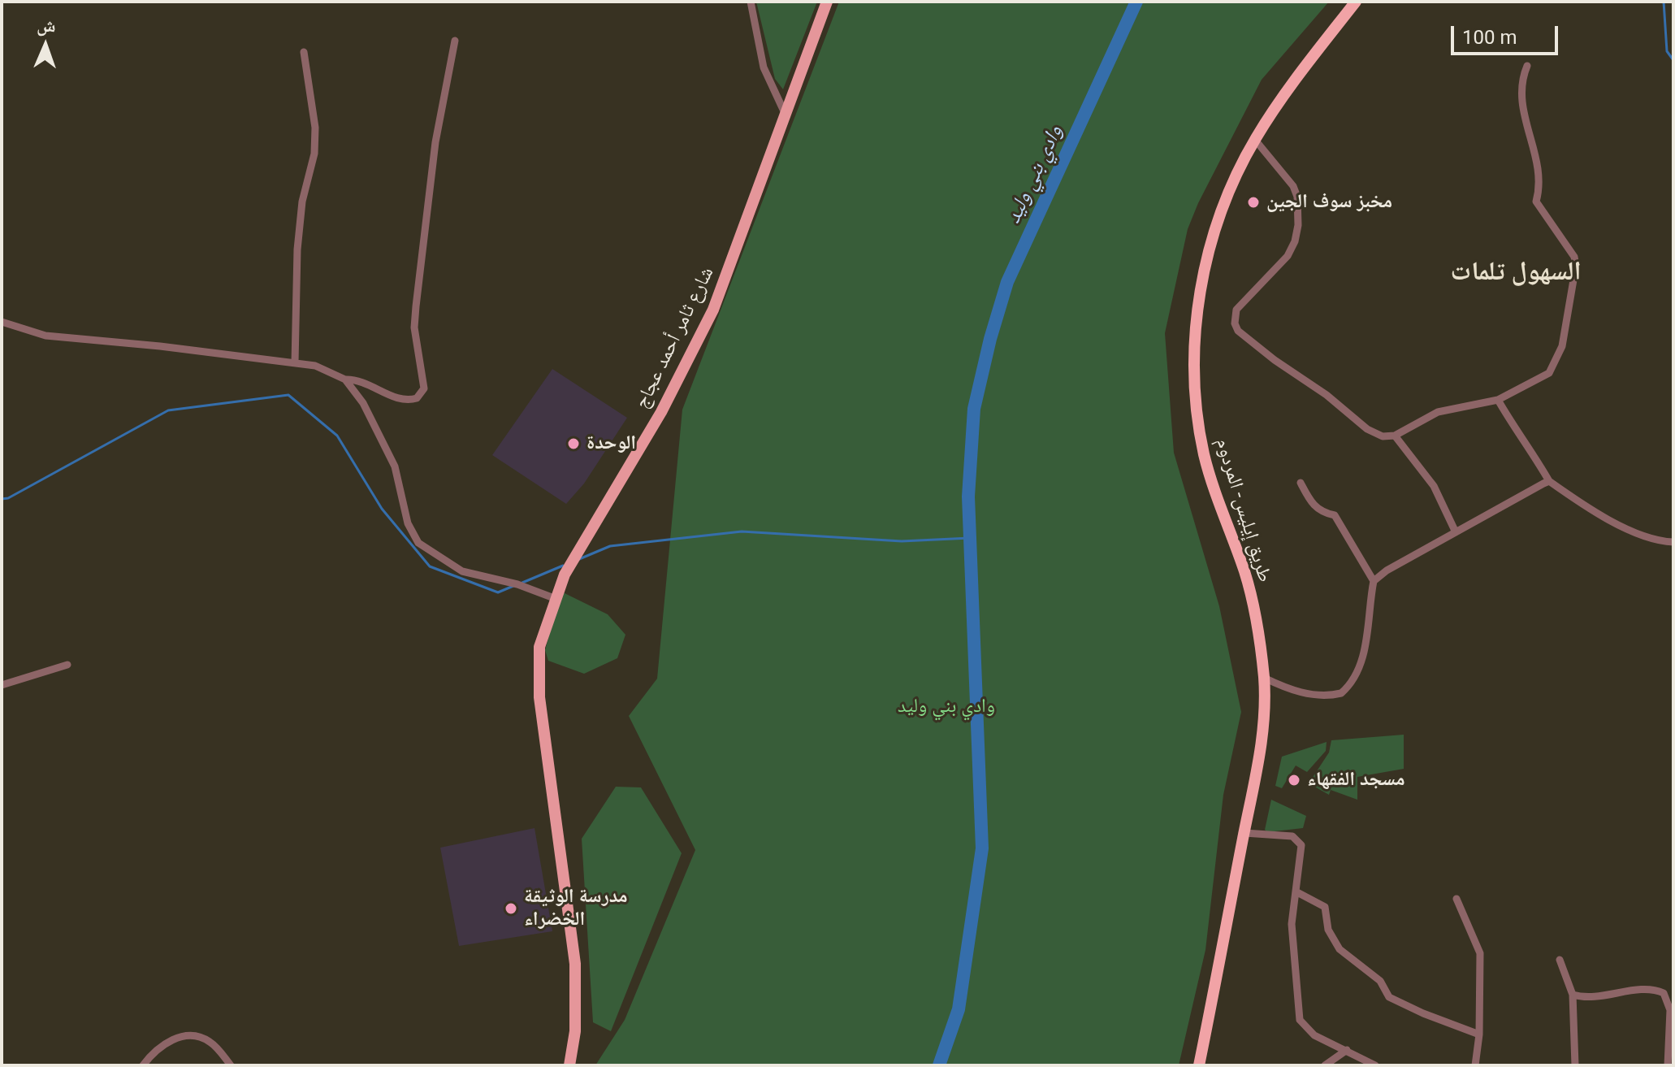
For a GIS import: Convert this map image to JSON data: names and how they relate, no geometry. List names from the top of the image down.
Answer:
{
  "streets": {
    "highway": ["طريق إيليس- المردوم"],
    "main road": ["شارع ثامر أحمد عجاج"]
  },
  "districts": ["السهول تلمات"],
  "water": ["وادي بني وليد"],
  "parks": ["وادي بني وليد"],
  "places": [
    "مخبز سوف الجين",
    "الوحدة",
    "مسجد الفقهاء",
    "مدرسة الوثيقة الخضراء"
  ],
  "scale_bar": "100 m",
  "north": "top"
}
